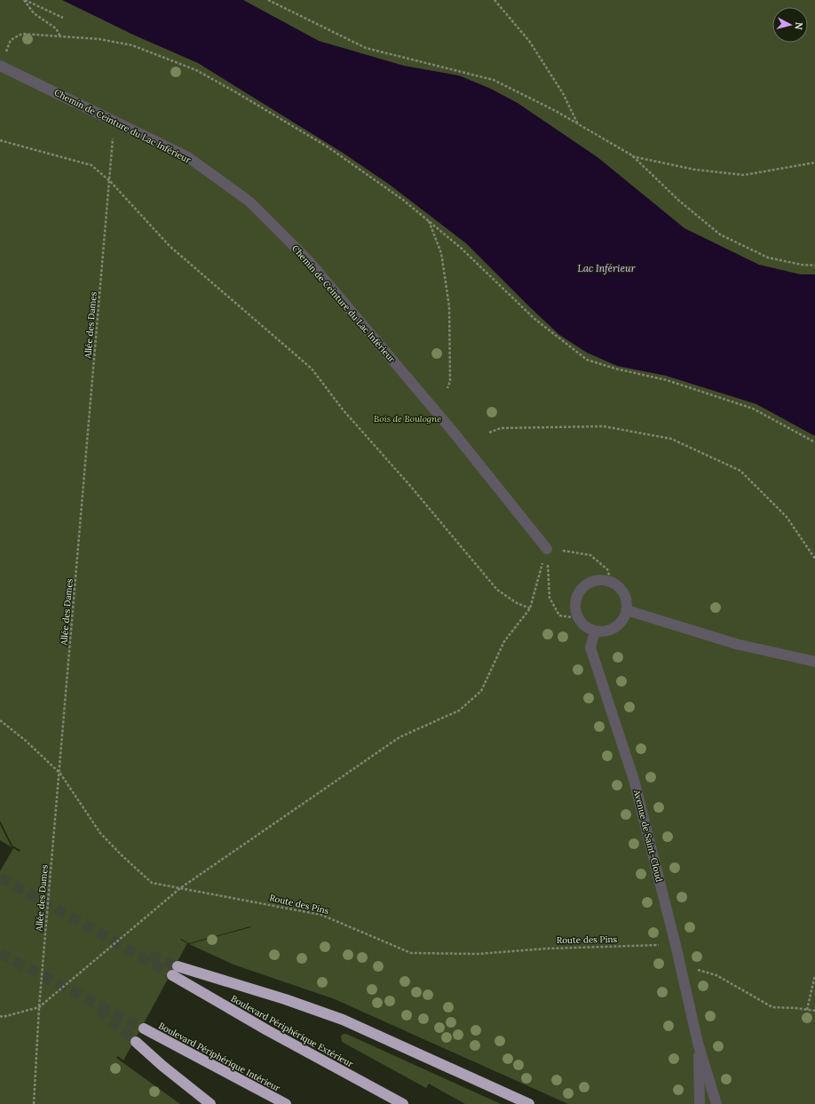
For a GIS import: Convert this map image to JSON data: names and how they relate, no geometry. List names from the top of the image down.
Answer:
{
  "streets": {
    "highway": ["Boulevard Périphérique Extérieur", "Boulevard Périphérique Intérieur"],
    "street": ["Chemin de Ceinture du Lac Inférieur", "Avenue de Saint-Cloud"],
    "path": ["Allée des Dames", "Route des Pins"]
  },
  "crossings": [
    ["Chemin de Ceinture du Lac Inférieur", "Allée des Dames"],
    ["Allée des Dames", "Route des Pins"],
    ["Avenue de Saint-Cloud", "Route des Pins"]
  ],
  "water": ["Lac Inférieur"],
  "parks": ["Bois de Boulogne"],
  "north": "right"
}
